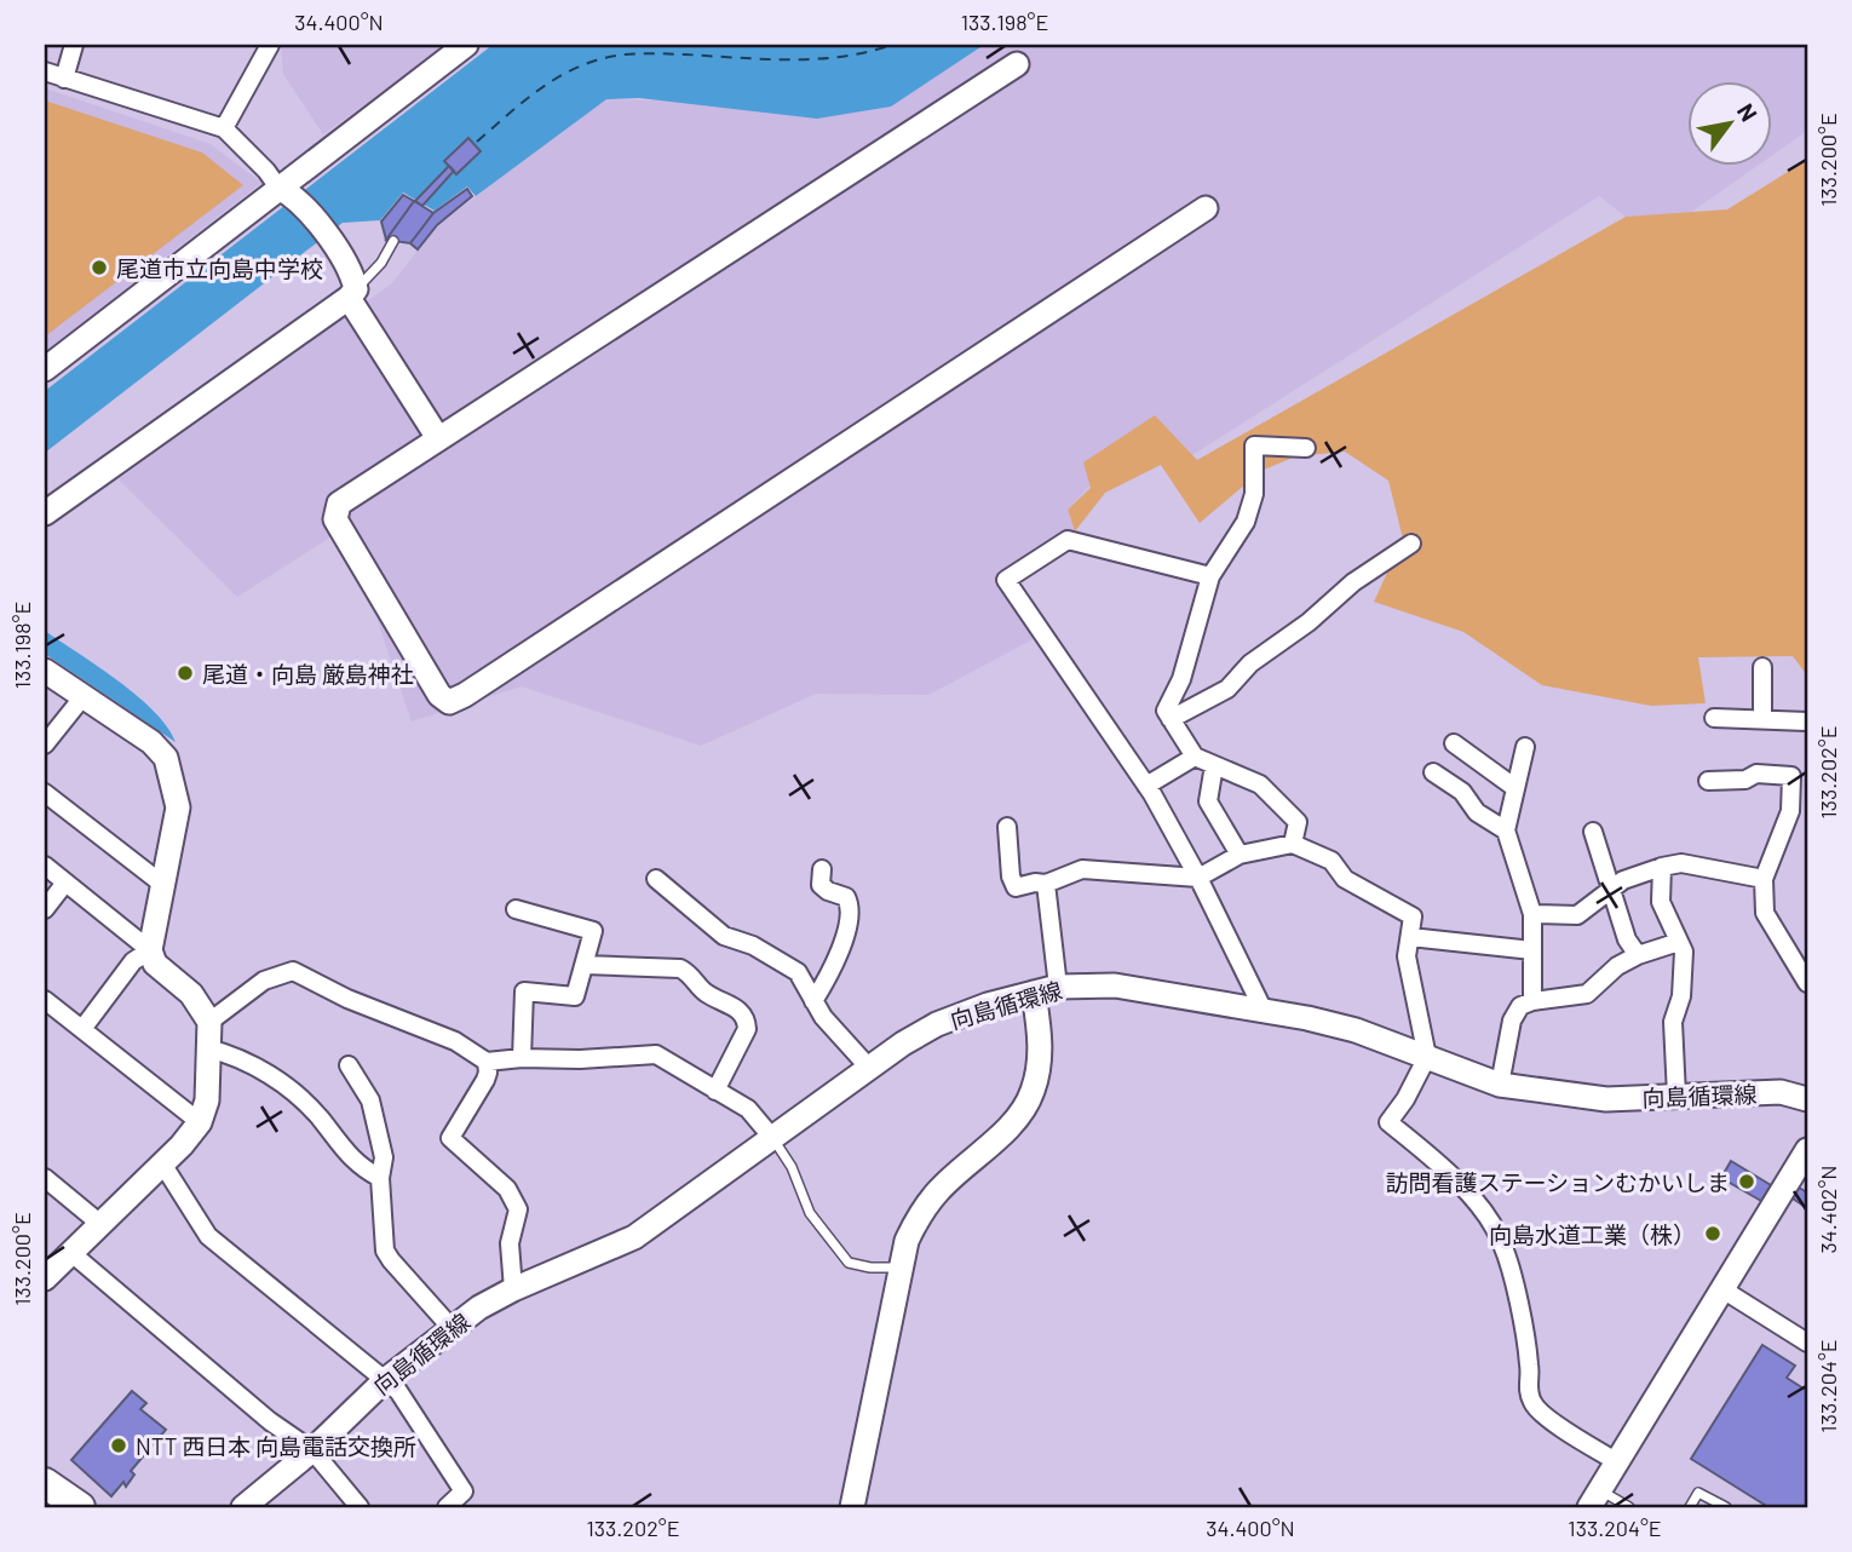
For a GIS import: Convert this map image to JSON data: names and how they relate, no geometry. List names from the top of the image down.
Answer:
{
  "streets": {
    "street": ["向島循環線"]
  },
  "places": [
    "尾道市立向島中学校",
    "尾道・向島 厳島神社",
    "訪問看護ステーションむかいしま",
    "向島水道工業（株）",
    "NTT 西日本 向島電話交換所"
  ],
  "north": "top right",
  "coordinates": [
    "34.400°N",
    "133.198°E",
    "133.200°E",
    "133.202°E",
    "34.402°N",
    "133.204°E"
  ]
}
